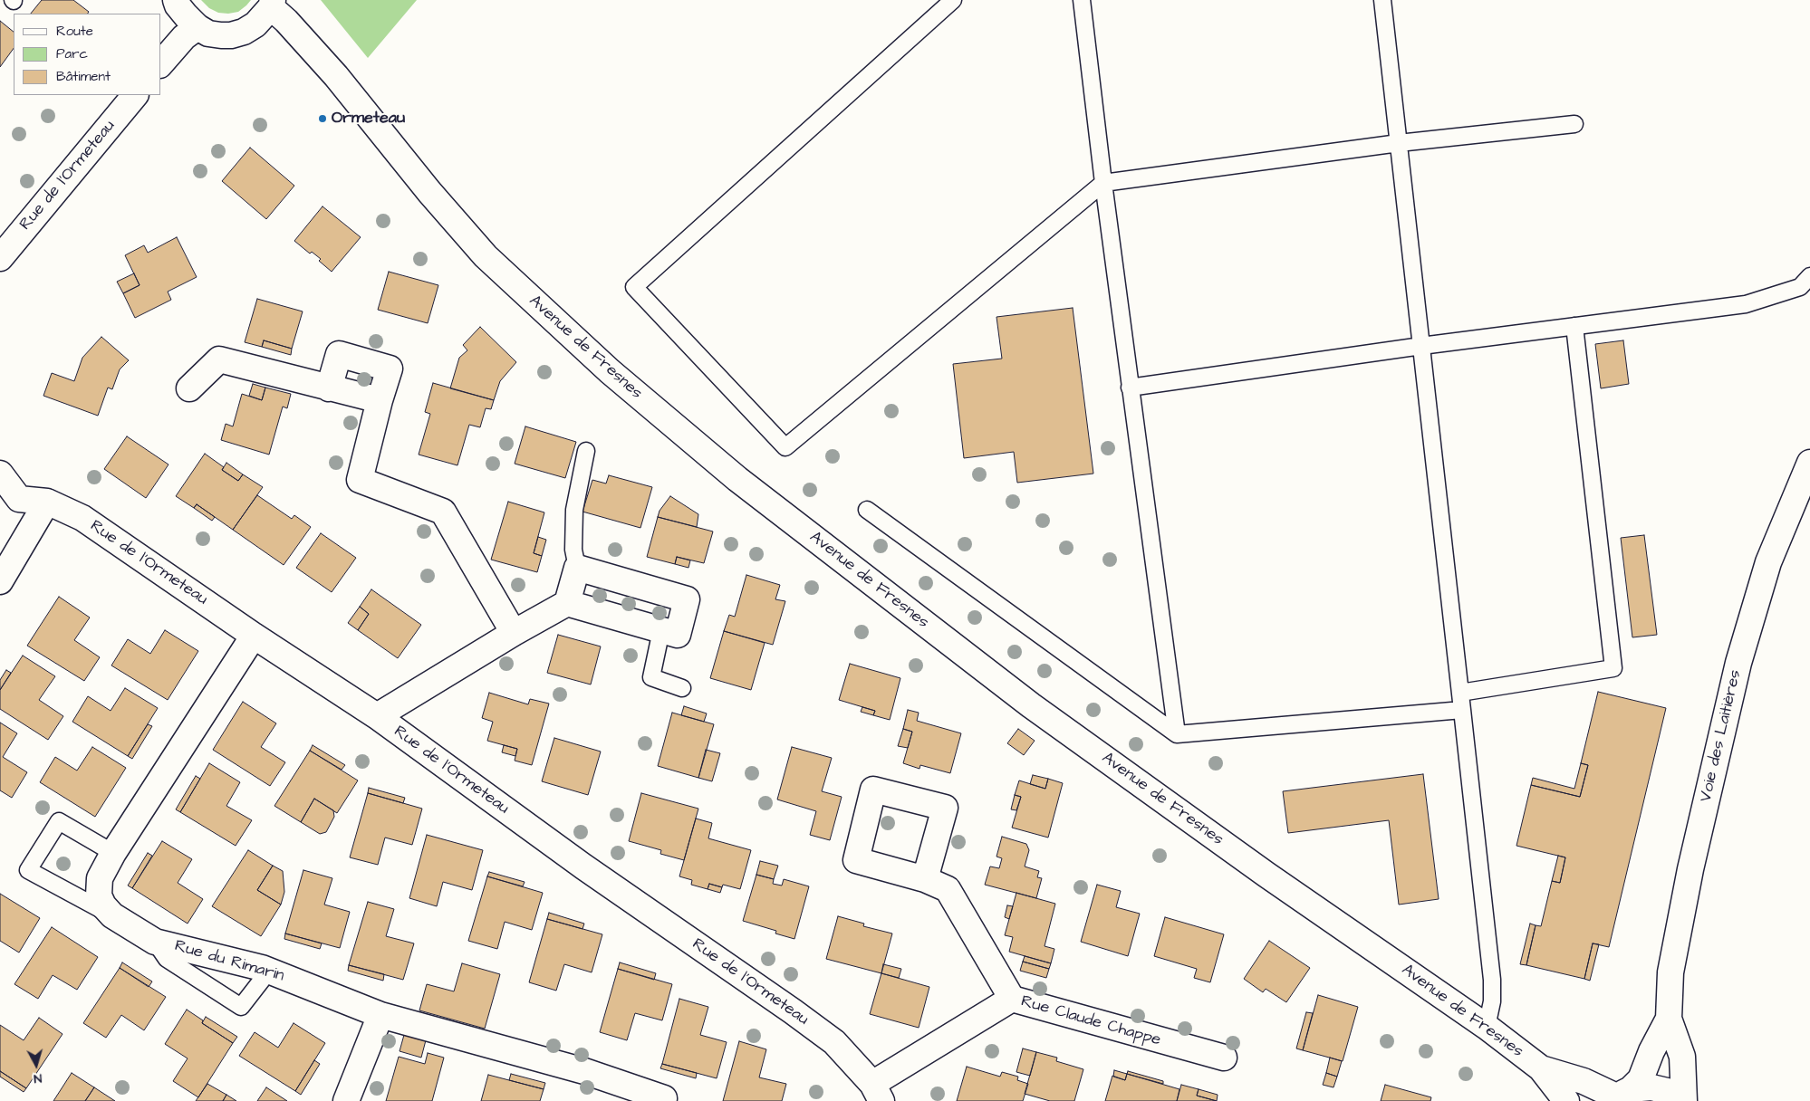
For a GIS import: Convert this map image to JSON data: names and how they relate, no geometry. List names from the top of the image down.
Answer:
{
  "streets": {
    "street": [
      "Rue de l'Ormeteau",
      "Avenue de Fresnes",
      "Voie des Laitières",
      "Rue du Rimarin",
      "Rue Claude Chappe"
    ]
  },
  "crossings": [
    ["Rue de l'Ormeteau", "Rue du Rimarin"],
    ["Rue de l'Ormeteau", "Rue Claude Chappe"],
    ["Avenue de Fresnes", "Voie des Laitières"]
  ],
  "places": ["Ormeteau"],
  "legend": ["Route", "Parc", "Bâtiment"],
  "north": "bottom"
}
